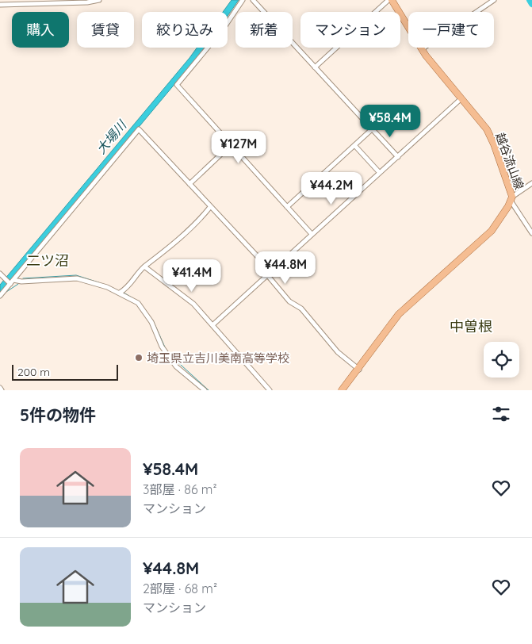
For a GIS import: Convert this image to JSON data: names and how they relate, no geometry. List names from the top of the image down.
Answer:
{
  "streets": {
    "main road": ["越谷流山線"]
  },
  "districts": ["二ツ沼", "中曽根"],
  "water": ["大場川"],
  "places": ["埼玉県立吉川美南高等学校"],
  "scale_bar": "200 m",
  "page": {
    "chip": [
      "購入",
      "賃貸",
      "絞り込み",
      "新着",
      "マンション",
      "一戸建て"
    ],
    "price": [
      "¥58.4M",
      "¥127M",
      "¥44.2M",
      "¥44.8M",
      "¥41.4M"
    ],
    "scale": "200 m",
    "heading": "5件の物件",
    "list": [
      {
        "name": "¥58.4M",
        "note": "3部屋 · 86 m² · マンション"
      },
      {
        "name": "¥44.8M",
        "note": "2部屋 · 68 m² · マンション"
      }
    ]
  }
}
